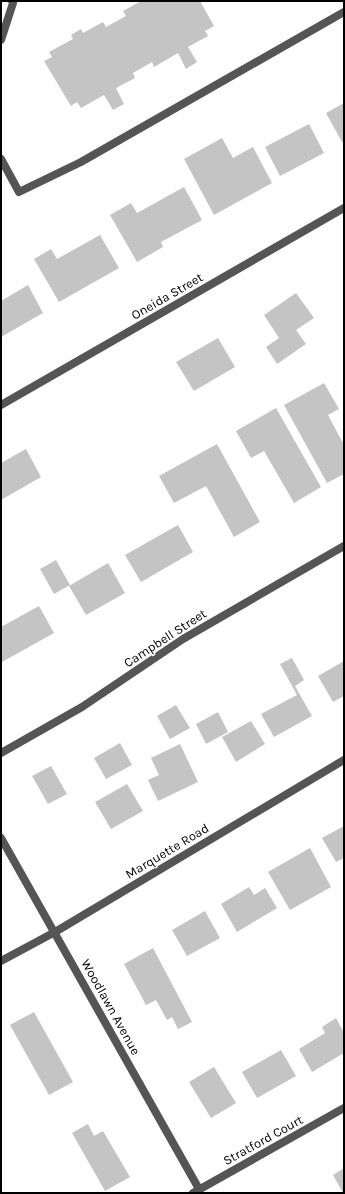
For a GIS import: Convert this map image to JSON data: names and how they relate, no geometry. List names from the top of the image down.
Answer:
{
  "streets": {
    "street": [
      "Oneida Street",
      "Campbell Street",
      "Marquette Road",
      "Woodlawn Avenue",
      "Stratford Court"
    ]
  },
  "crossings": [
    ["Marquette Road", "Woodlawn Avenue"],
    ["Woodlawn Avenue", "Stratford Court"]
  ]
}
